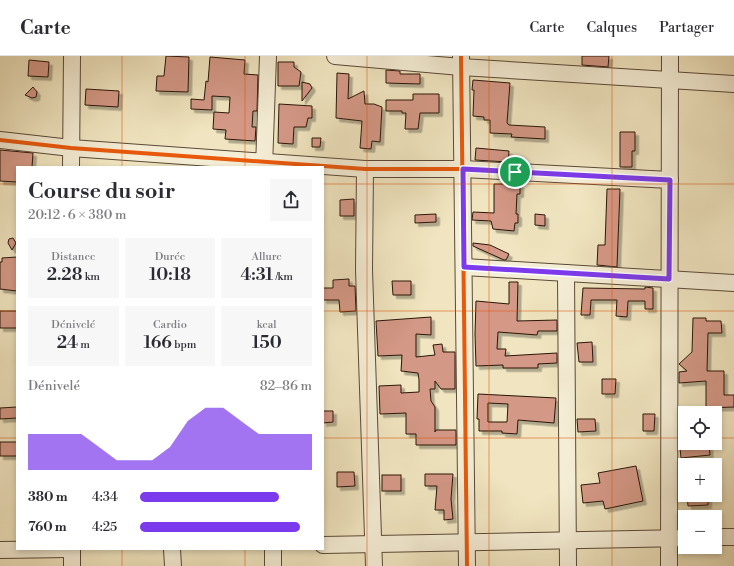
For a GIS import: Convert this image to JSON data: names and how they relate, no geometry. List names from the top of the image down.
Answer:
{
  "page": {
    "header": "Carte",
    "nav": ["Carte", "Calques", "Partager"],
    "heading": ["Course du soir", "20:12 · 6 × 380 m"],
    "stats": [
      ["Distance", "2.28 km"],
      ["Durée", "10:18"],
      ["Allure", "4:31 /km"],
      ["Dénivelé", "24 m"],
      ["Cardio", "166 bpm"],
      ["kcal", "150"]
    ],
    "chart": ["Dénivelé", "82–86 m"],
    "map_buttons": ["+", "−"],
    "list": [
      {
        "name": "380 m",
        "note": "4:34"
      },
      {
        "name": "760 m",
        "note": "4:25"
      }
    ]
  }
}
